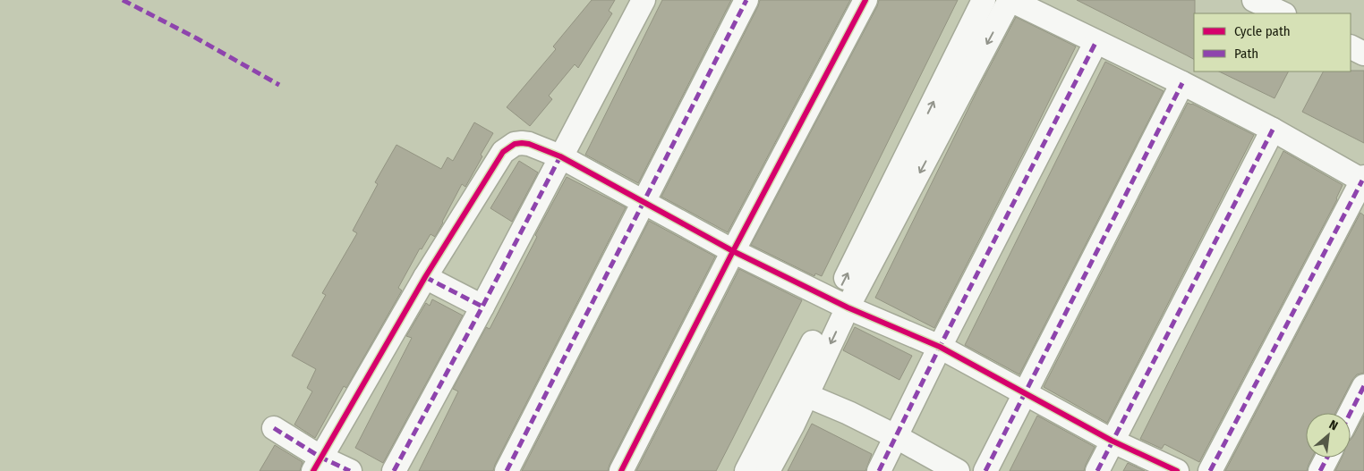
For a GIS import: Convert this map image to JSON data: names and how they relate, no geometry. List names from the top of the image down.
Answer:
{
  "legend": ["Cycle path", "Path"],
  "north": "top right"
}
